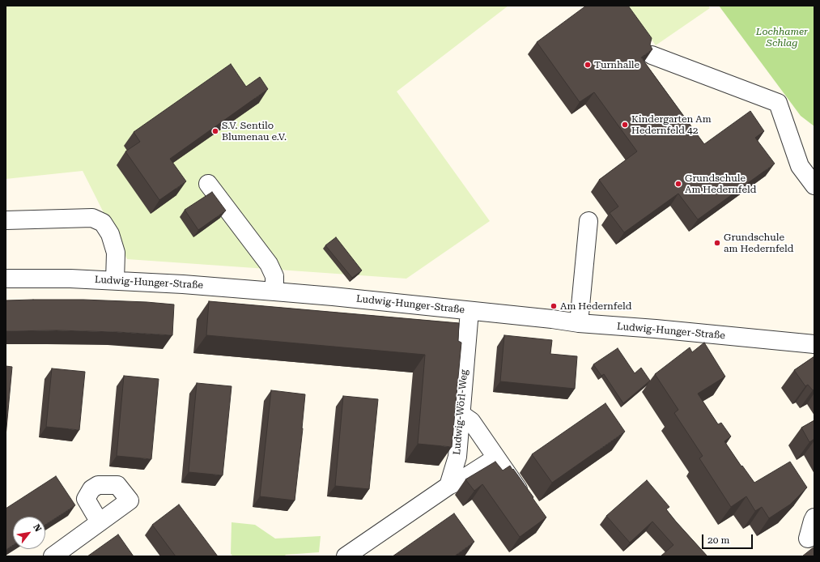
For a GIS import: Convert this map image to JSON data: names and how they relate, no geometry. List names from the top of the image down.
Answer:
{
  "streets": {
    "street": ["Ludwig-Hunger-Straße", "Ludwig-Wörl-Weg"]
  },
  "crossings": [
    ["Ludwig-Hunger-Straße", "Ludwig-Wörl-Weg"]
  ],
  "parks": ["Lochhamer Schlag"],
  "places": [
    "Turnhalle",
    "Kindergarten Am Hedernfeld 42",
    "S.V. Sentilo Blumenau e.V.",
    "Grundschule Am Hedernfeld",
    "Grundschule am Hedernfeld",
    "Am Hedernfeld"
  ],
  "scale_bar": "20 m",
  "north": "top right"
}
